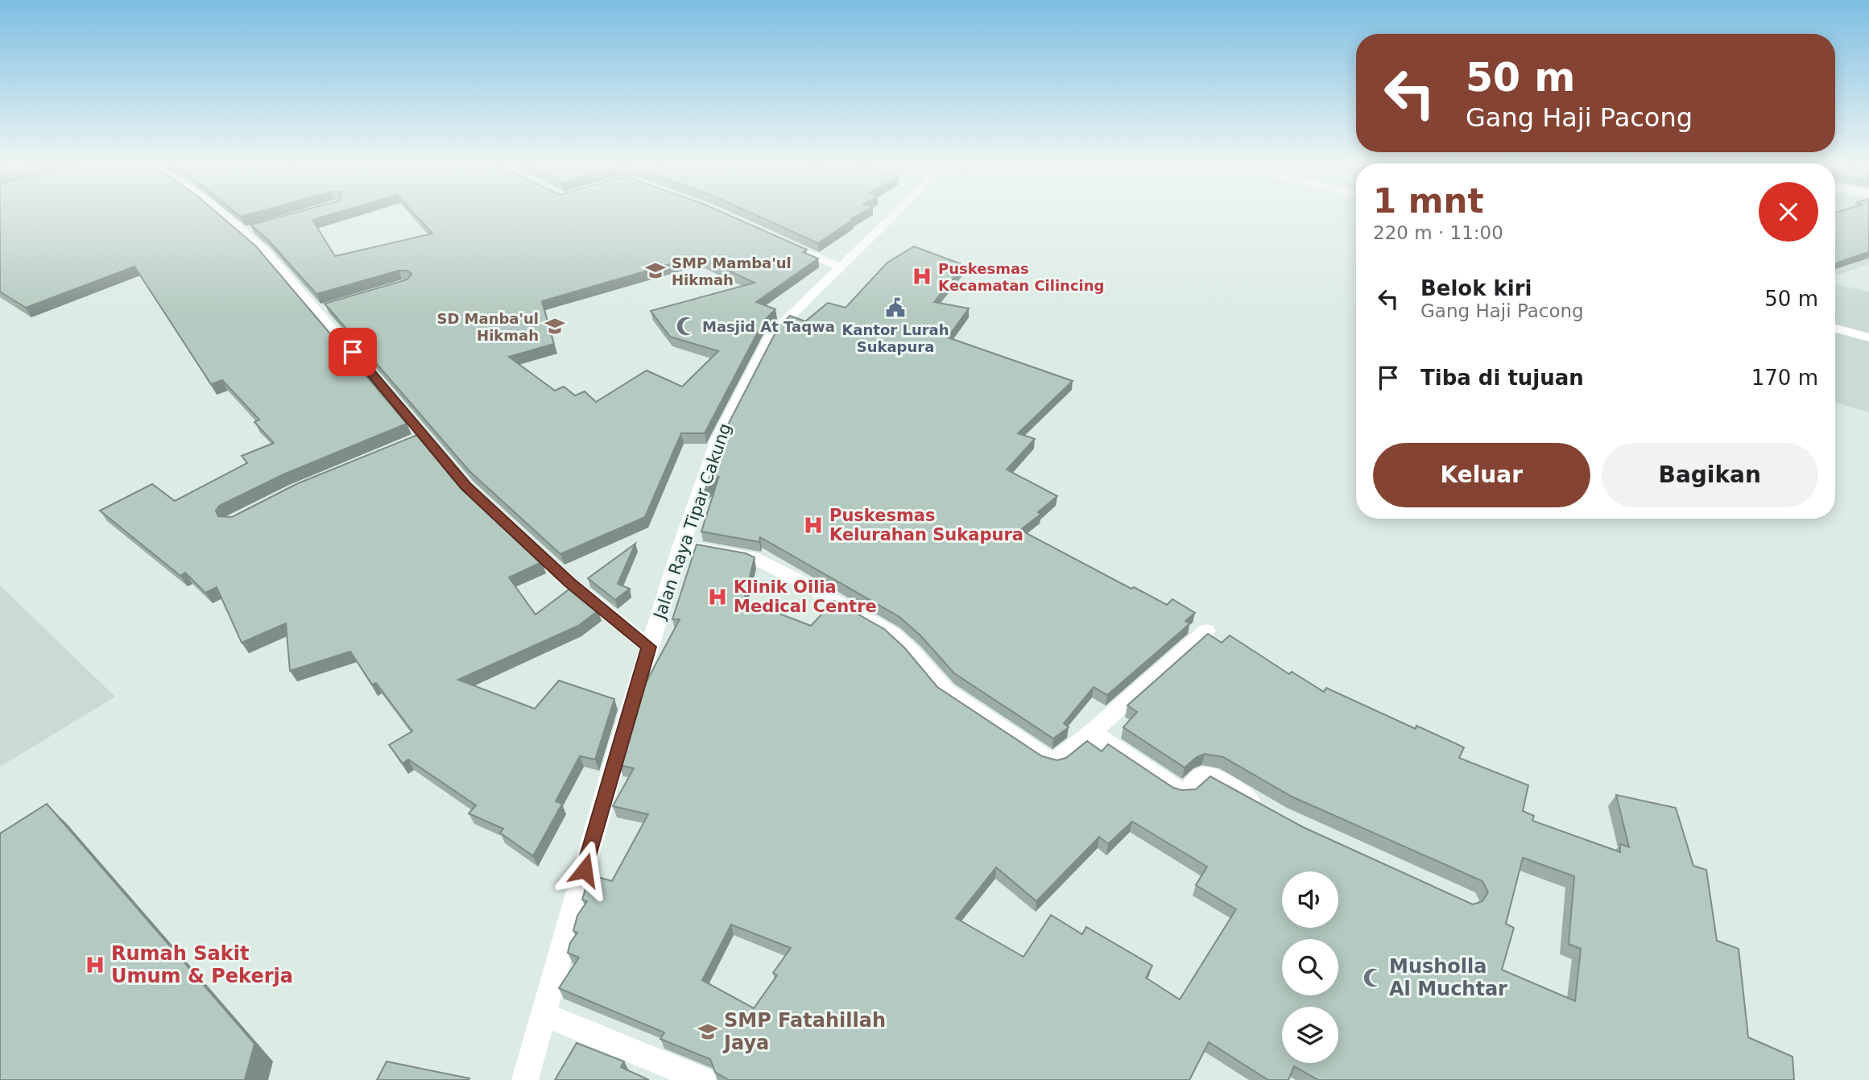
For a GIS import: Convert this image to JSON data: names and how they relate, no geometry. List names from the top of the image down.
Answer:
{
  "streets": {
    "street": ["Jalan Raya Tipar Cakung"]
  },
  "places": {
    "school or university": ["SMP Mamba'ul Hikmah", "SD Manba'ul Hikmah", "SMP Fatahillah Jaya"],
    "hospital": [
      "Puskesmas Kecamatan Cilincing",
      "Puskesmas Kelurahan Sukapura",
      "Klinik Oilia Medical Centre",
      "Rumah Sakit Umum & Pekerja"
    ],
    "public building": ["Kantor Lurah Sukapura"],
    "mosque": ["Masjid At Taqwa", "Musholla Al Muchtar"]
  },
  "page": {
    "turn": ["50 m", "Gang Haji Pacong"],
    "heading": ["1 mnt", "220 m · 11:00"],
    "list": [
      {
        "name": "Belok kiri",
        "note": "Gang Haji Pacong",
        "value": "50 m"
      },
      {
        "name": "Tiba di tujuan",
        "value": "170 m"
      }
    ],
    "buttons": ["Keluar", "Bagikan"]
  }
}
